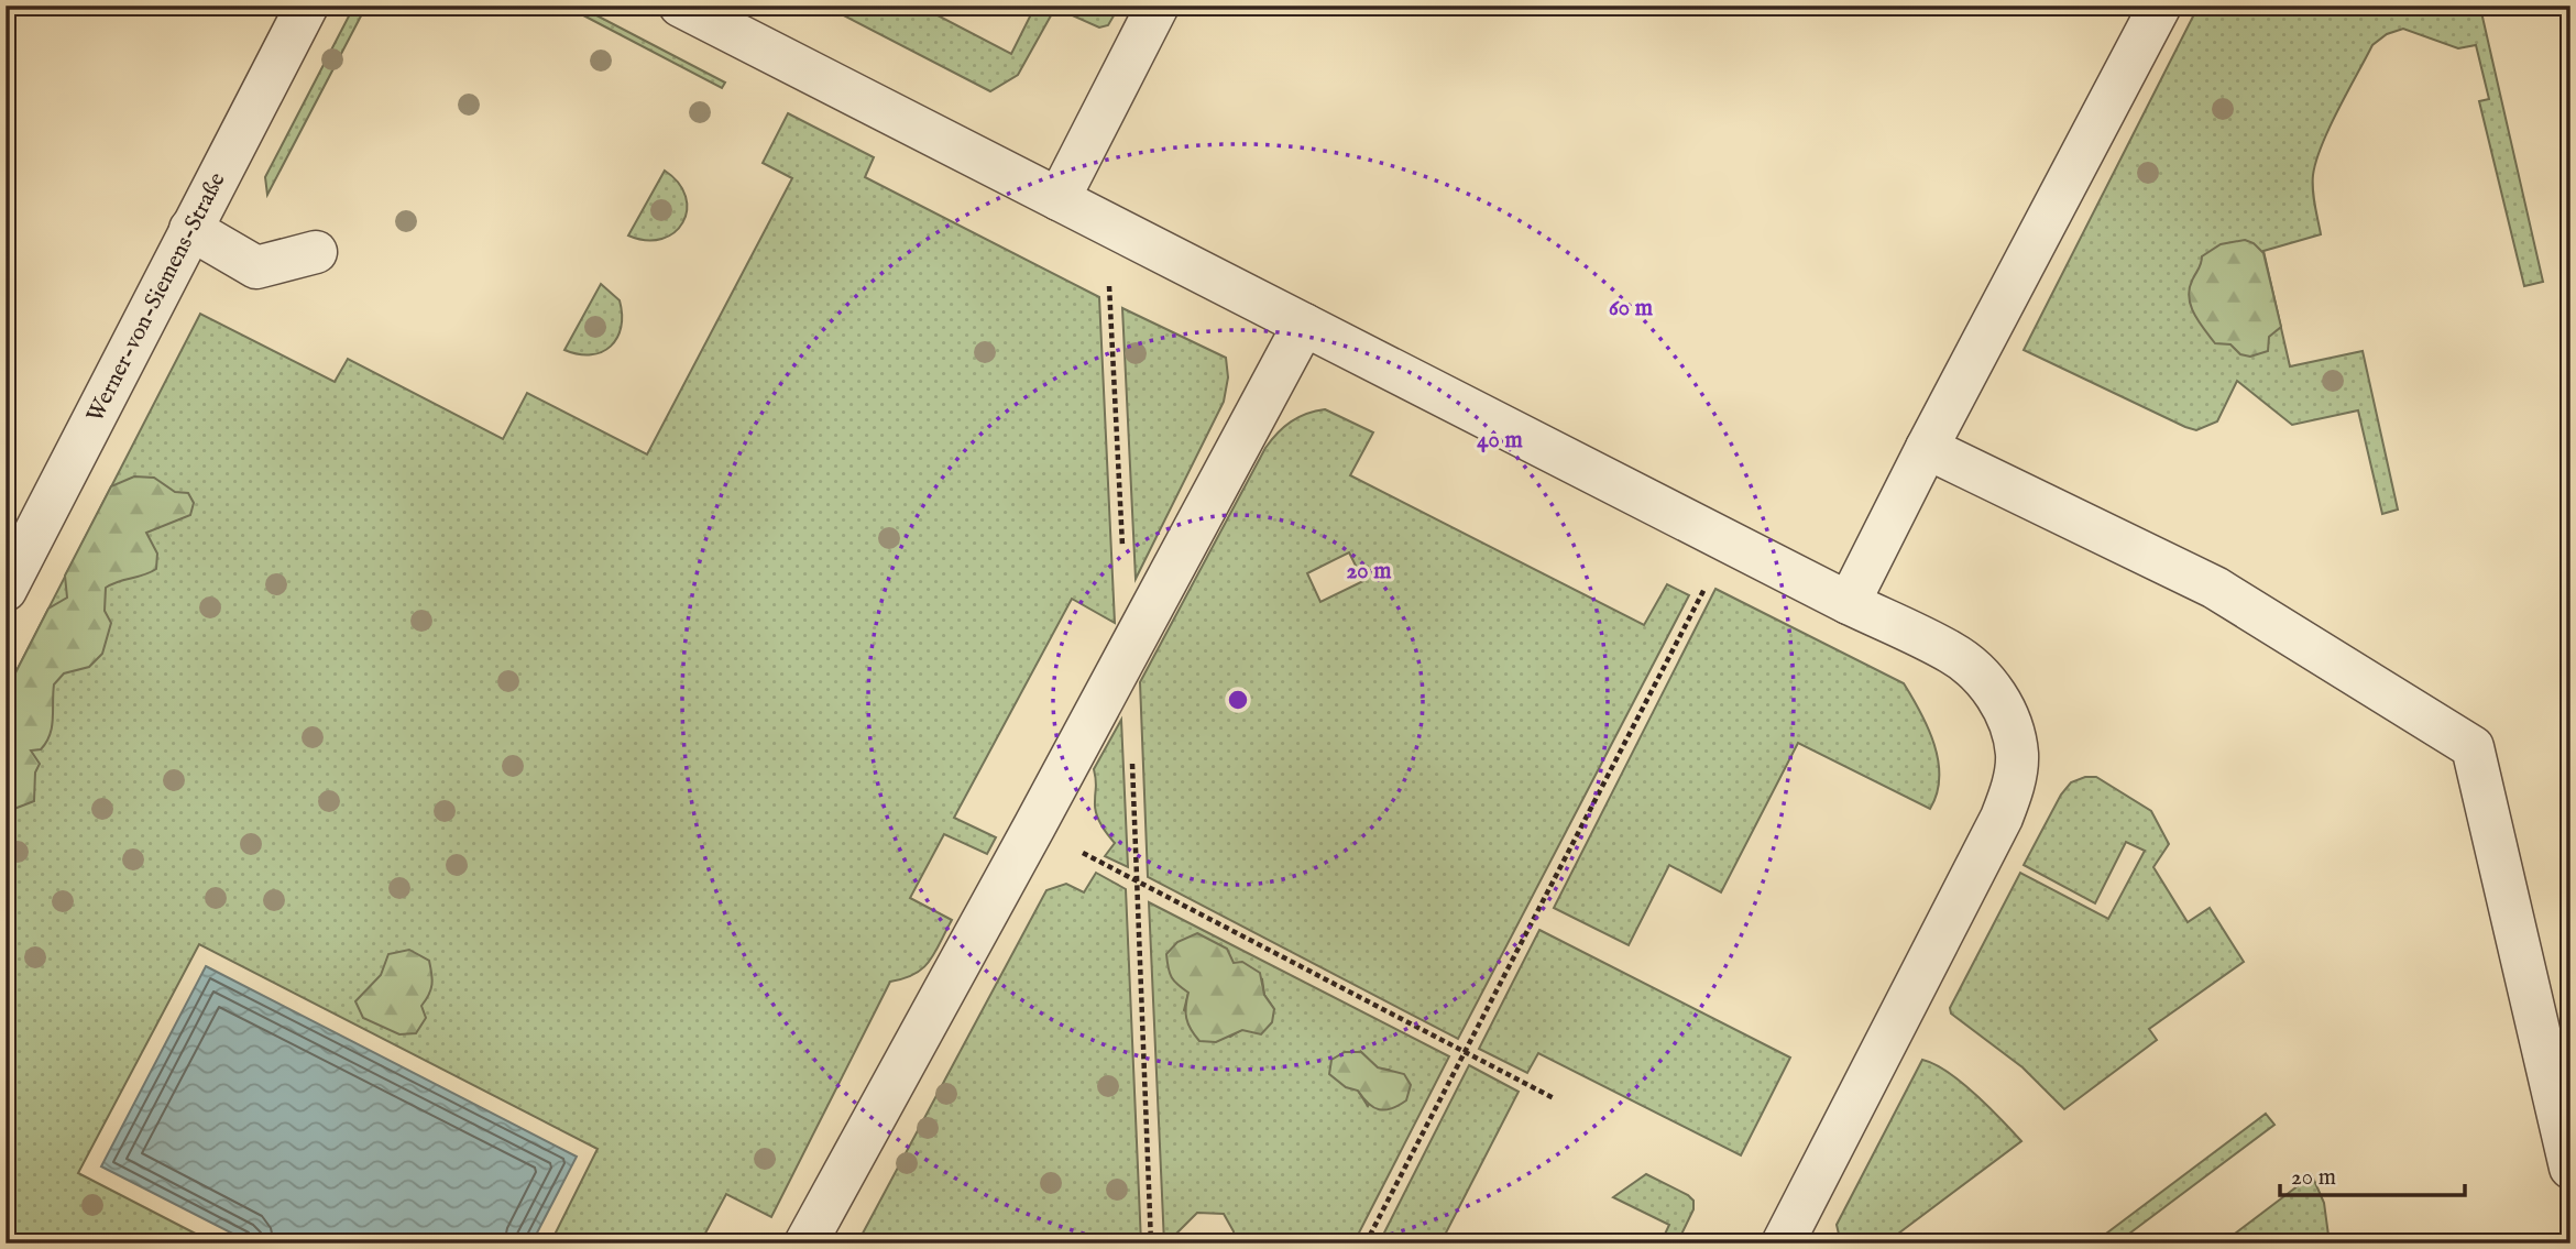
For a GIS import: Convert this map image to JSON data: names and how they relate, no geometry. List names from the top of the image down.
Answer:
{
  "streets": {
    "street": ["Werner-von-Siemens-Straße"]
  },
  "scale_bar": "20 m",
  "rings": ["60 m", "40 m", "20 m"]
}
